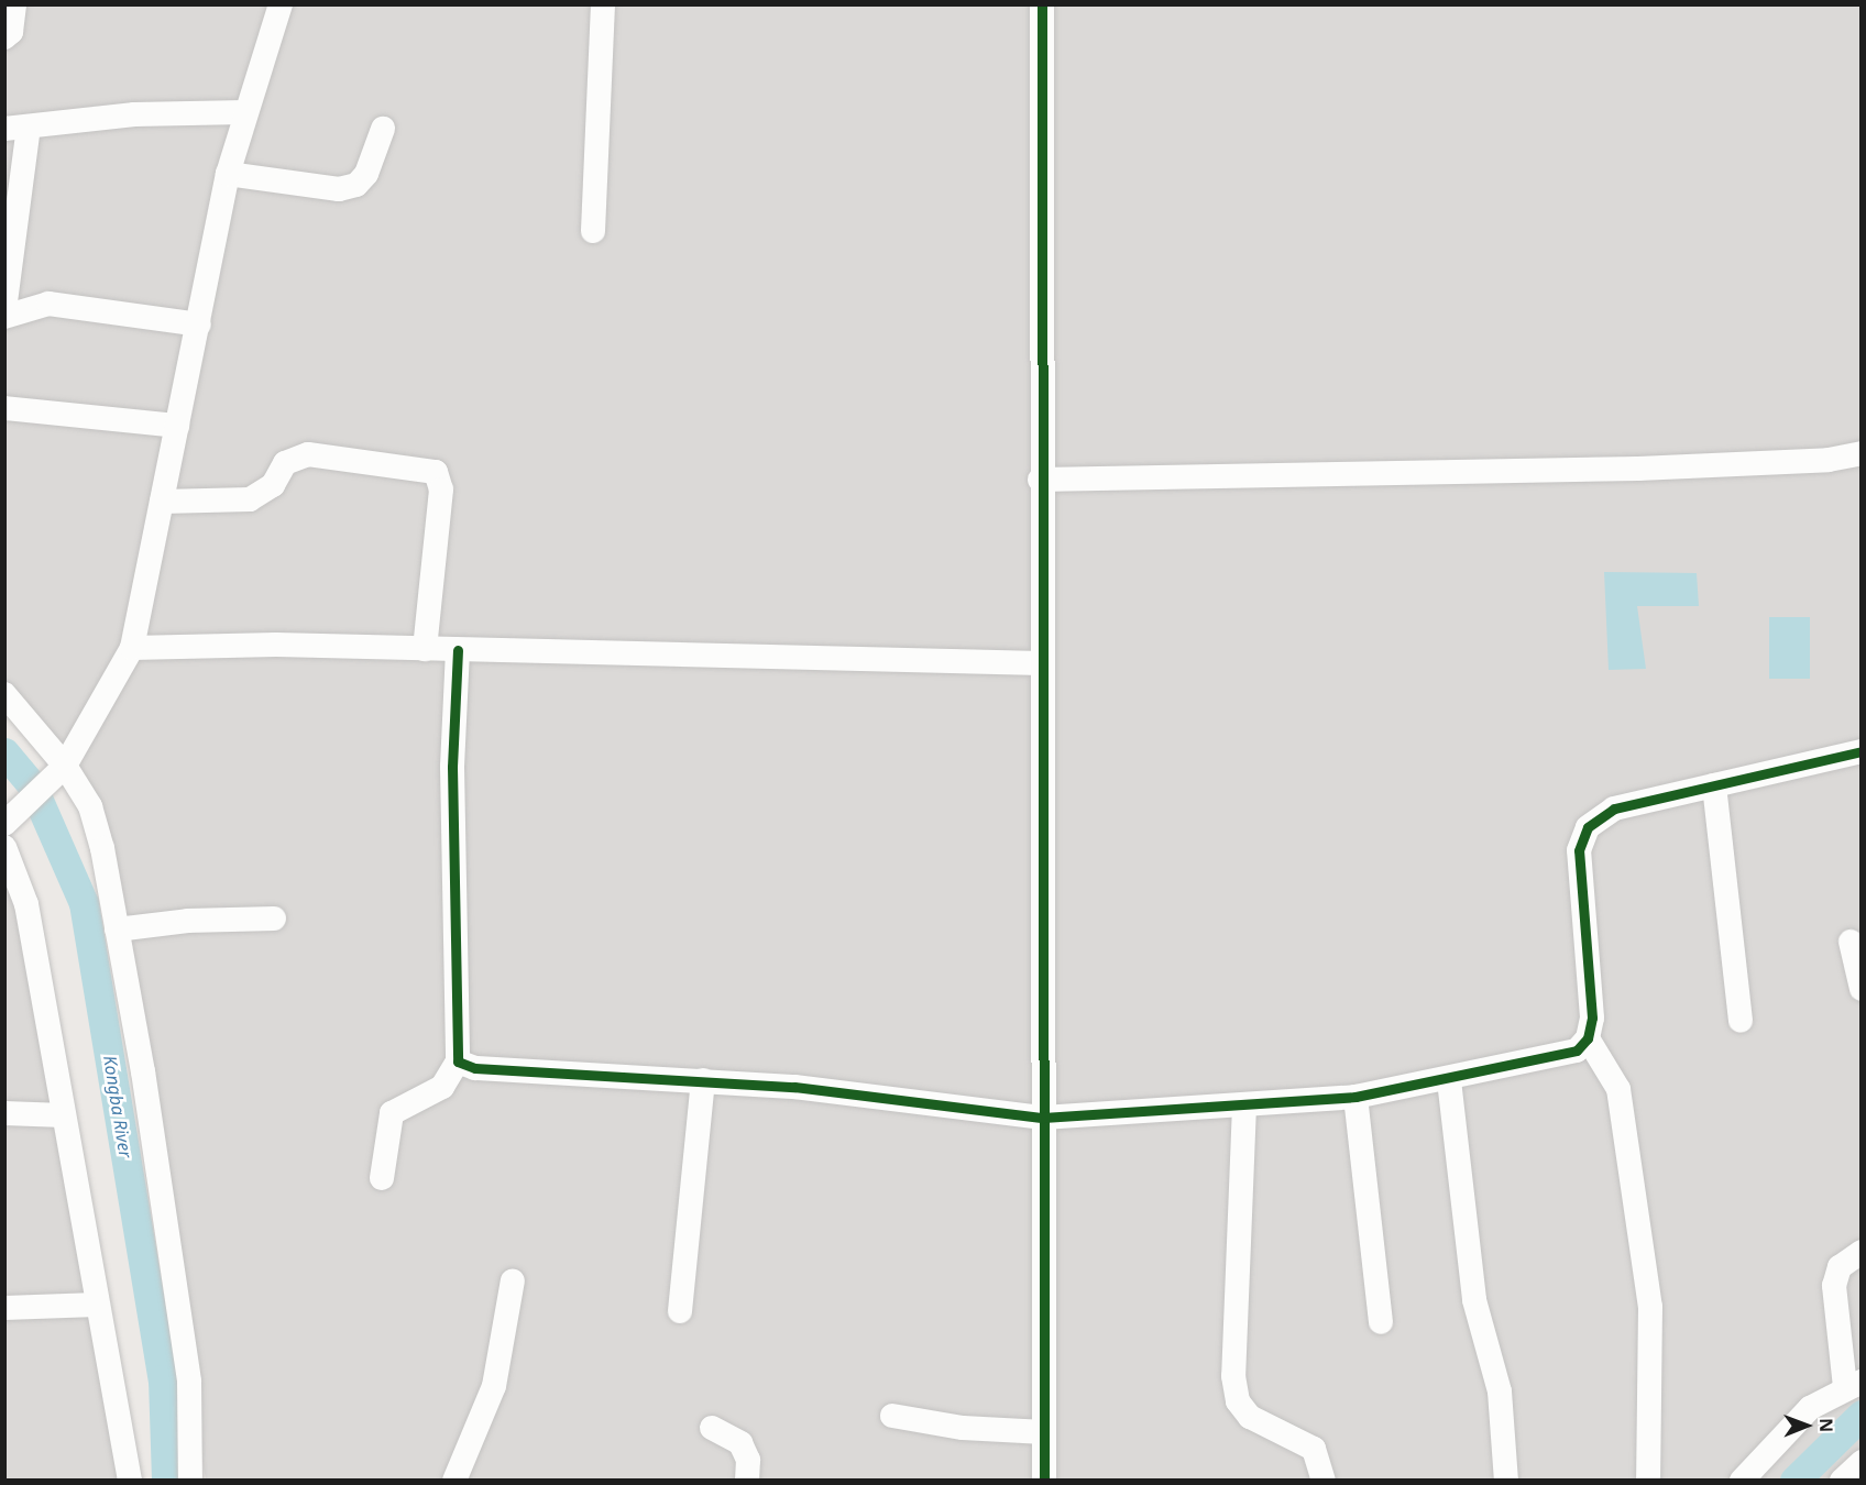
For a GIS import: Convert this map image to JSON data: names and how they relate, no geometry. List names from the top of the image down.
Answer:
{
  "water": ["Kongba River"],
  "north": "right"
}
